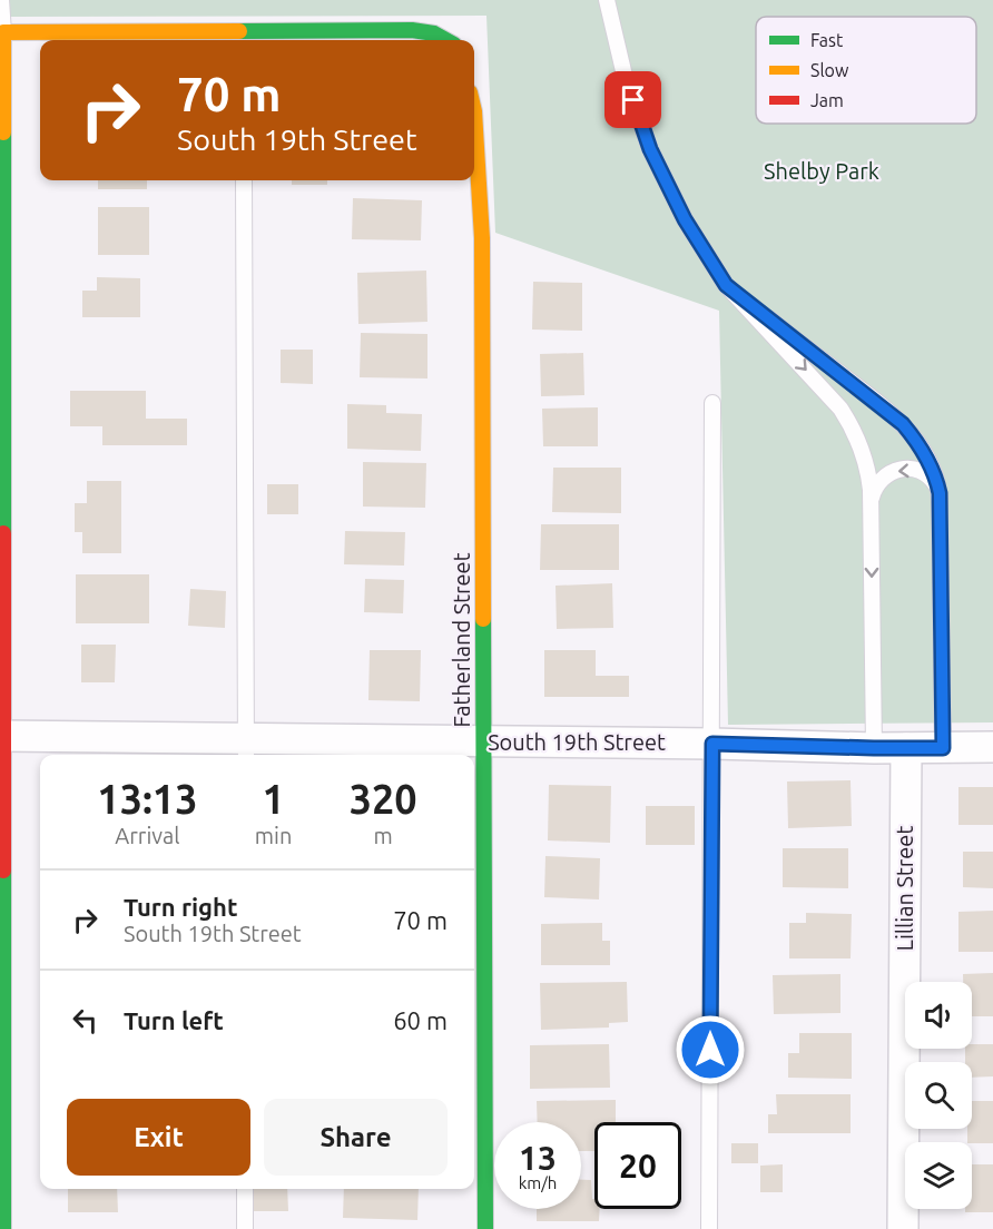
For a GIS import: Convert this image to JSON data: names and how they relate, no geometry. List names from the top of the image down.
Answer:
{
  "streets": {
    "street": ["Fatherland Street", "South 19th Street", "Lillian Street"]
  },
  "crossings": [
    ["Fatherland Street", "South 19th Street"],
    ["South 19th Street", "Lillian Street"]
  ],
  "parks": ["Shelby Park"],
  "legend": ["Fast", "Slow", "Jam"],
  "page": {
    "turn": ["70 m", "South 19th Street"],
    "eta": [
      "13:13",
      "Arrival",
      "1",
      "min",
      "320",
      "m"
    ],
    "list": [
      {
        "name": "Turn right",
        "note": "South 19th Street",
        "value": "70 m"
      },
      {
        "name": "Turn left",
        "value": "60 m"
      }
    ],
    "buttons": ["Exit", "Share"],
    "speed": "13 km/h",
    "limit": "20"
  }
}
